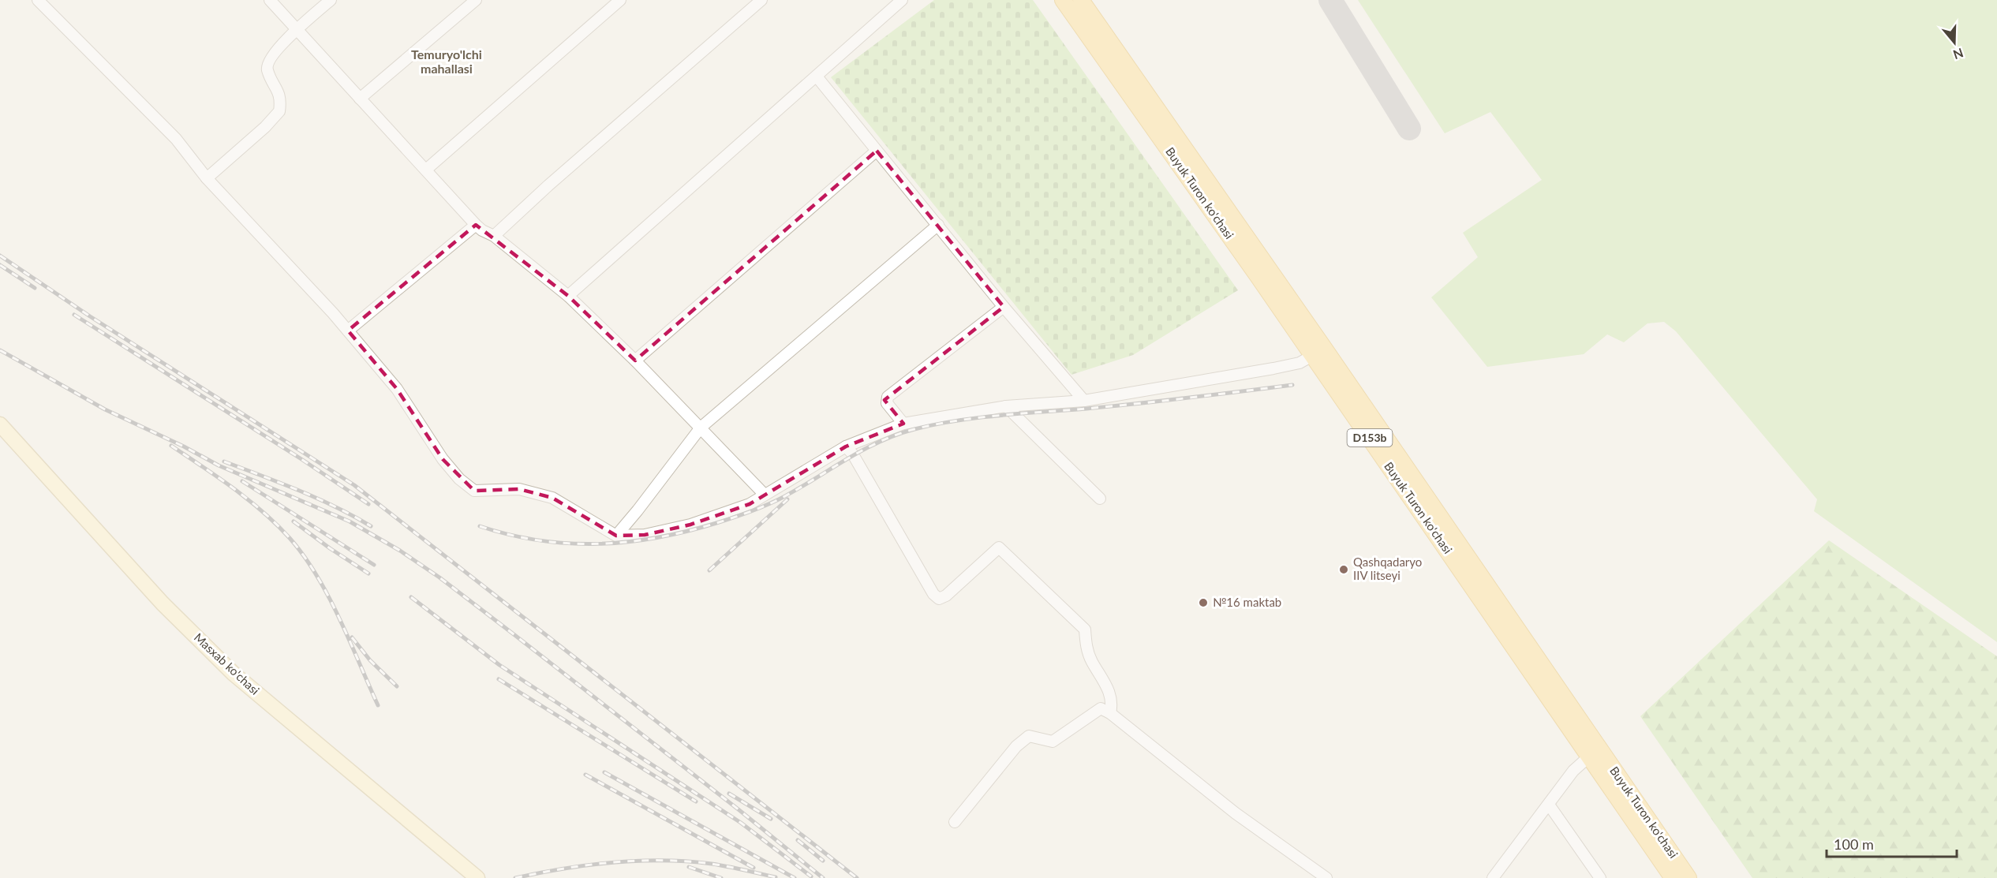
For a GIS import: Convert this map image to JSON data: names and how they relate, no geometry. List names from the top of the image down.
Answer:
{
  "streets": {
    "main road": ["Buyuk Turon ko'chasi", "D153b", "Masxab ko'chasi"]
  },
  "districts": ["Temuryo'lchi mahallasi"],
  "places": ["Qashqadaryo IIV litseyi", "№16 maktab"],
  "scale_bar": "100 m",
  "north": "bottom"
}
